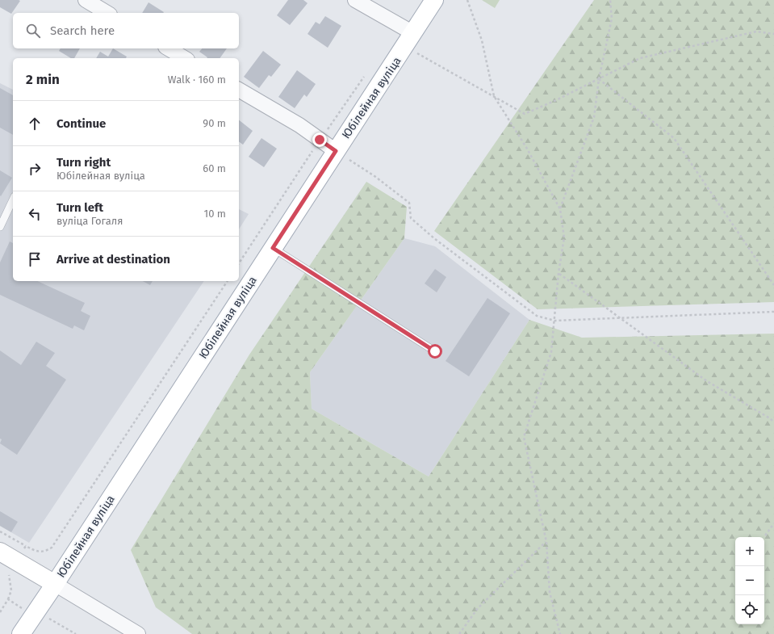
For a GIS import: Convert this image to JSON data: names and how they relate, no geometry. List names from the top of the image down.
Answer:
{
  "streets": {
    "main road": ["Юбілейная вуліца"]
  },
  "page": {
    "search": "Search here",
    "heading": ["2 min", "Walk · 160 m"],
    "list": [
      ["Continue", "90 m"],
      ["Turn right", "Юбілейная вуліца", "60 m"],
      ["Turn left", "вуліца Гогаля", "10 m"],
      "Arrive at destination"
    ],
    "map_buttons": ["+", "−"]
  }
}
